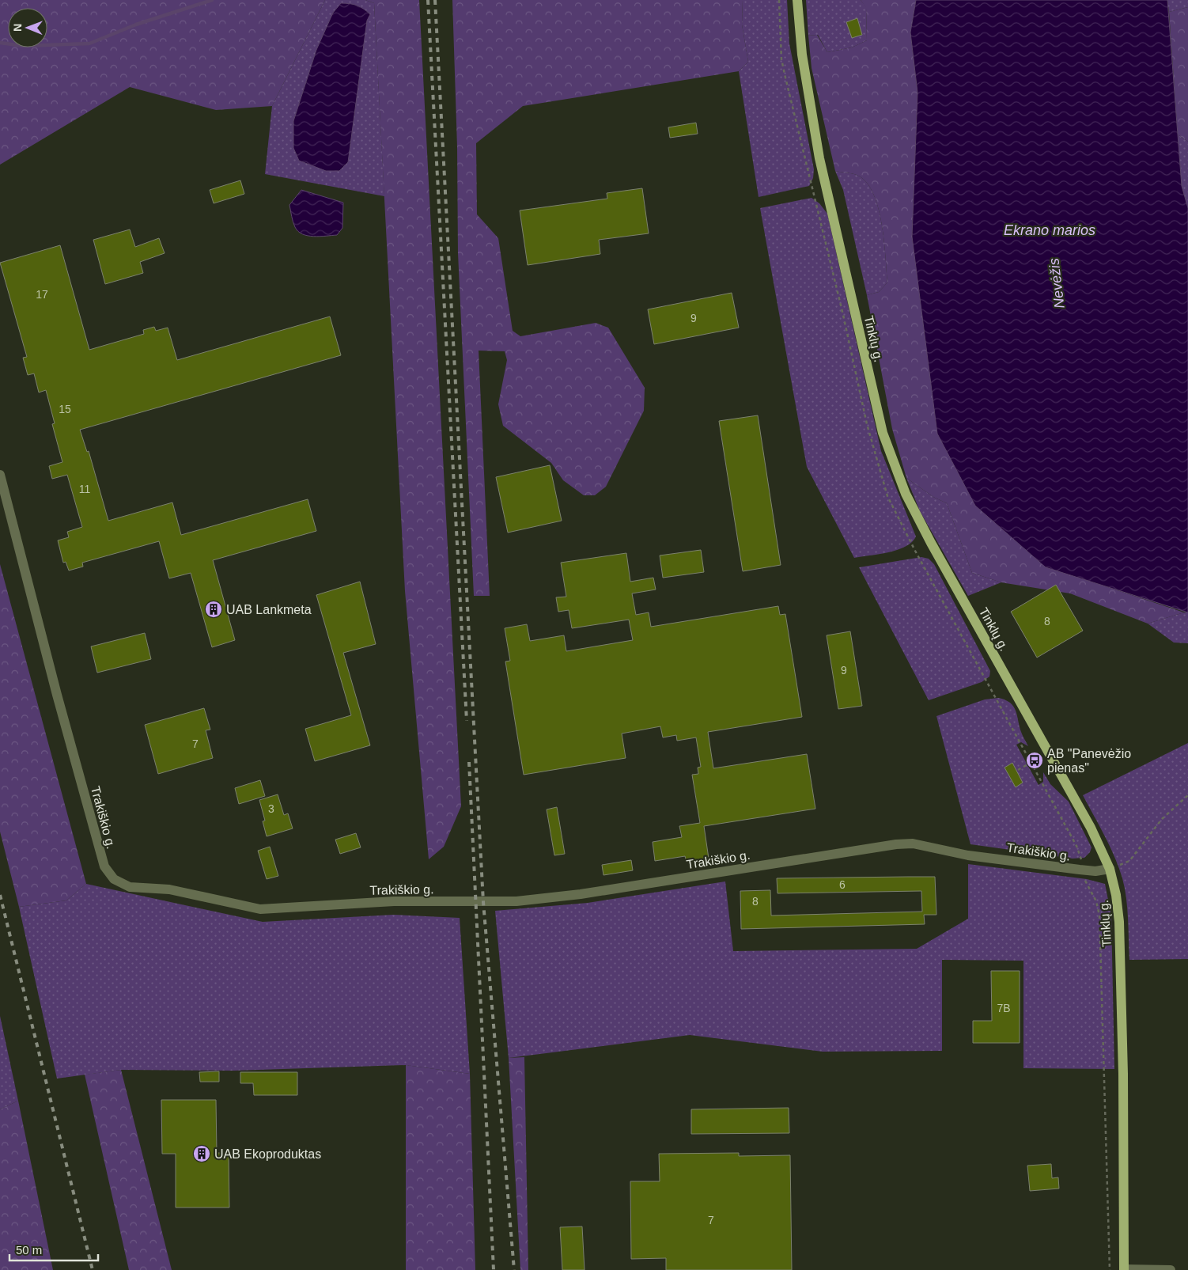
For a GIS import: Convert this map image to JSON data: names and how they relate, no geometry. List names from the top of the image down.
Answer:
{
  "streets": {
    "main road": ["Tinklų g."],
    "street": ["Trakiškio g."]
  },
  "crossings": [
    ["Tinklų g.", "Trakiškio g."]
  ],
  "water": ["Ekrano marios", "Nevėžis"],
  "places": {
    "building": ["UAB Lankmeta", "UAB Ekoproduktas"],
    "bus stop": ["AB \"Panevėžio pienas\""]
  },
  "house_numbers": [
    "17",
    "9",
    "15",
    "11",
    "8",
    "9",
    "7",
    "3",
    "6",
    "8",
    "7B",
    "7"
  ],
  "scale_bar": "50 m",
  "north": "left"
}
